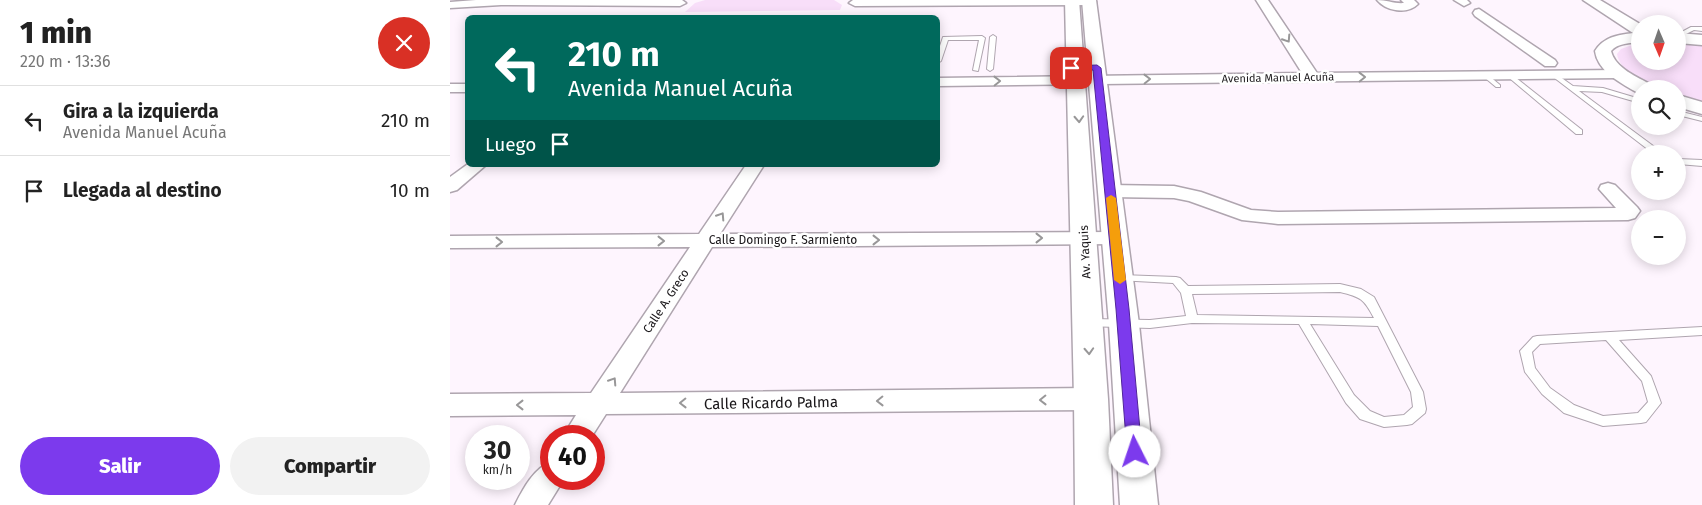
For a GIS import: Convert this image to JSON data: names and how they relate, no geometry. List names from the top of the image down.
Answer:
{
  "streets": {
    "street": [
      "Avenida Manuel Acuña",
      "Calle Domingo F. Sarmiento",
      "Av. Yaquis",
      "Calle A. Greco",
      "Calle Ricardo Palma"
    ]
  },
  "crossings": [
    ["Avenida Manuel Acuña", "Av. Yaquis"],
    ["Calle Domingo F. Sarmiento", "Av. Yaquis"],
    ["Calle Domingo F. Sarmiento", "Calle A. Greco"],
    ["Av. Yaquis", "Calle Ricardo Palma"],
    ["Calle A. Greco", "Calle Ricardo Palma"]
  ],
  "one_way": ["Calle Domingo F. Sarmiento", "Calle A. Greco", "Calle Ricardo Palma"],
  "north": "bottom",
  "page": {
    "heading": ["1 min", "220 m · 13:36"],
    "map_buttons": ["+", "−"],
    "turn": ["210 m", "Avenida Manuel Acuña"],
    "list": [
      {
        "name": "Gira a la izquierda",
        "note": "Avenida Manuel Acuña",
        "value": "210 m"
      },
      {
        "name": "Llegada al destino",
        "value": "10 m"
      }
    ],
    "then": "Luego",
    "speed": "30 km/h",
    "limit": "40",
    "buttons": ["Salir", "Compartir"]
  }
}
